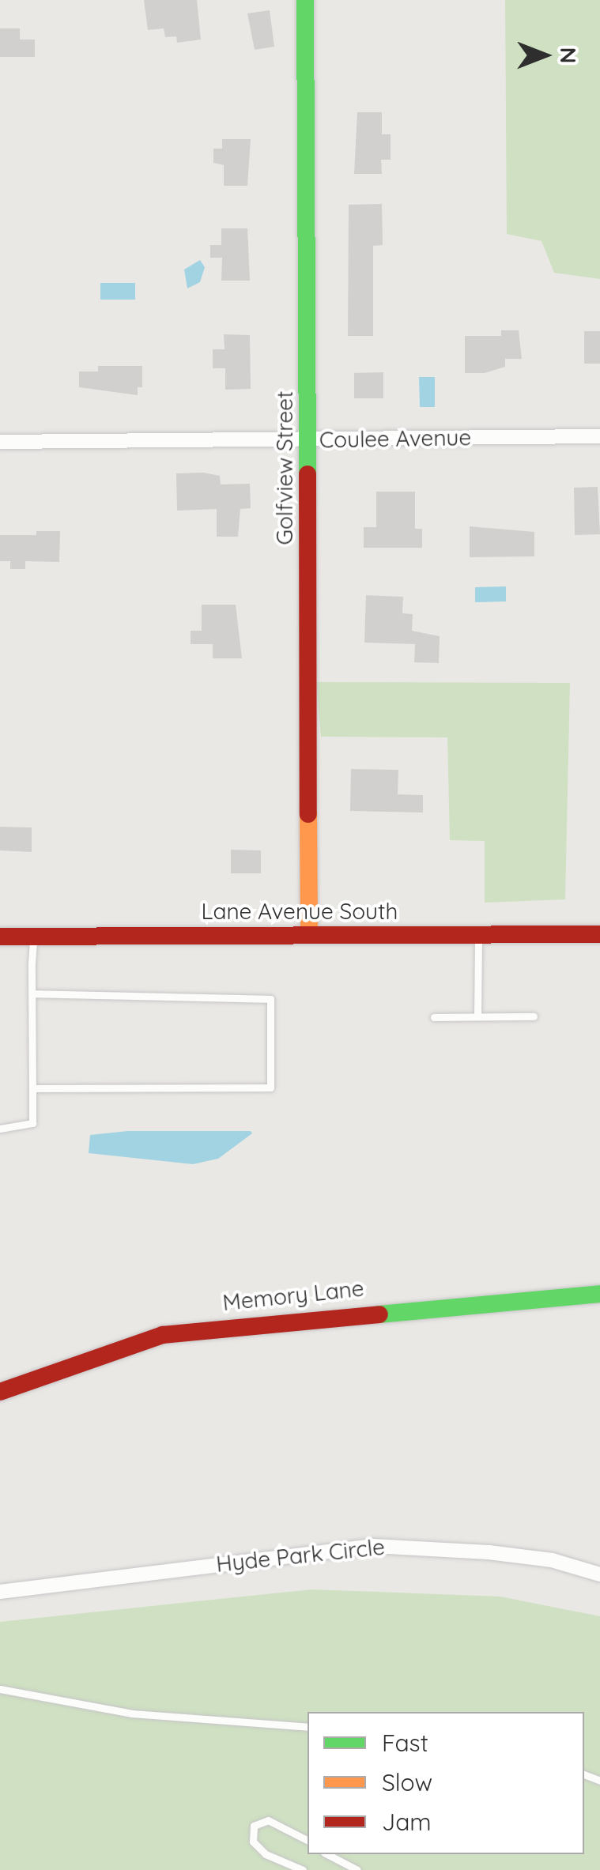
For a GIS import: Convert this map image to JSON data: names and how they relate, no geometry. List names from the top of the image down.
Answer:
{
  "streets": {
    "street": [
      "Coulee Avenue",
      "Golfview Street",
      "Lane Avenue South",
      "Memory Lane",
      "Hyde Park Circle"
    ]
  },
  "crossings": [
    ["Coulee Avenue", "Golfview Street"],
    ["Golfview Street", "Lane Avenue South"]
  ],
  "legend": ["Fast", "Slow", "Jam"],
  "north": "right"
}
